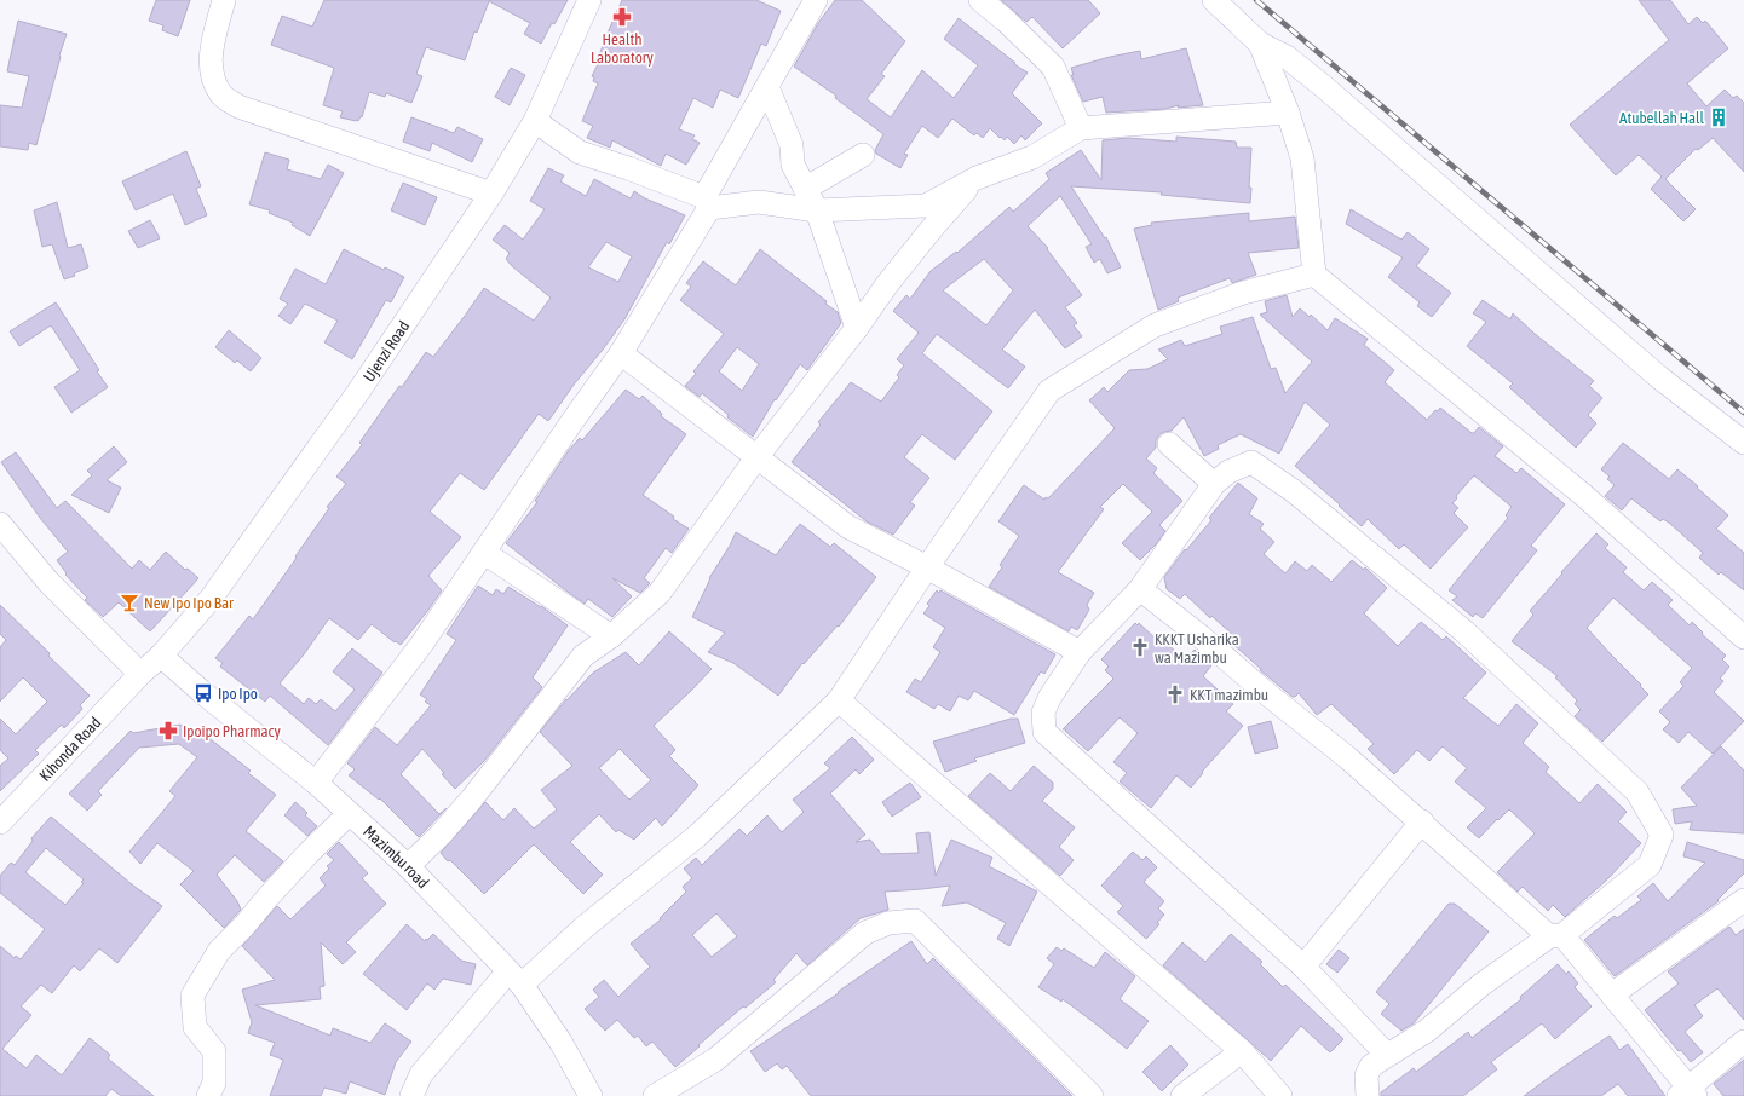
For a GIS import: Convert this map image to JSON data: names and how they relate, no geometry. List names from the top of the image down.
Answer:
{
  "streets": {
    "street": ["Ujenzi Road", "Kihonda Road", "Mazimbu road"]
  },
  "crossings": [
    ["Ujenzi Road", "Kihonda Road"],
    ["Ujenzi Road", "Mazimbu road"]
  ],
  "places": {
    "pharmacy": ["Health Laboratory", "Ipoipo Pharmacy"],
    "building": ["Atubellah Hall"],
    "bar": ["New Ipo Ipo Bar"],
    "church": ["KKKT Usharika wa Mazimbu", "KKT mazimbu"],
    "bus stop": ["Ipo Ipo"]
  }
}
